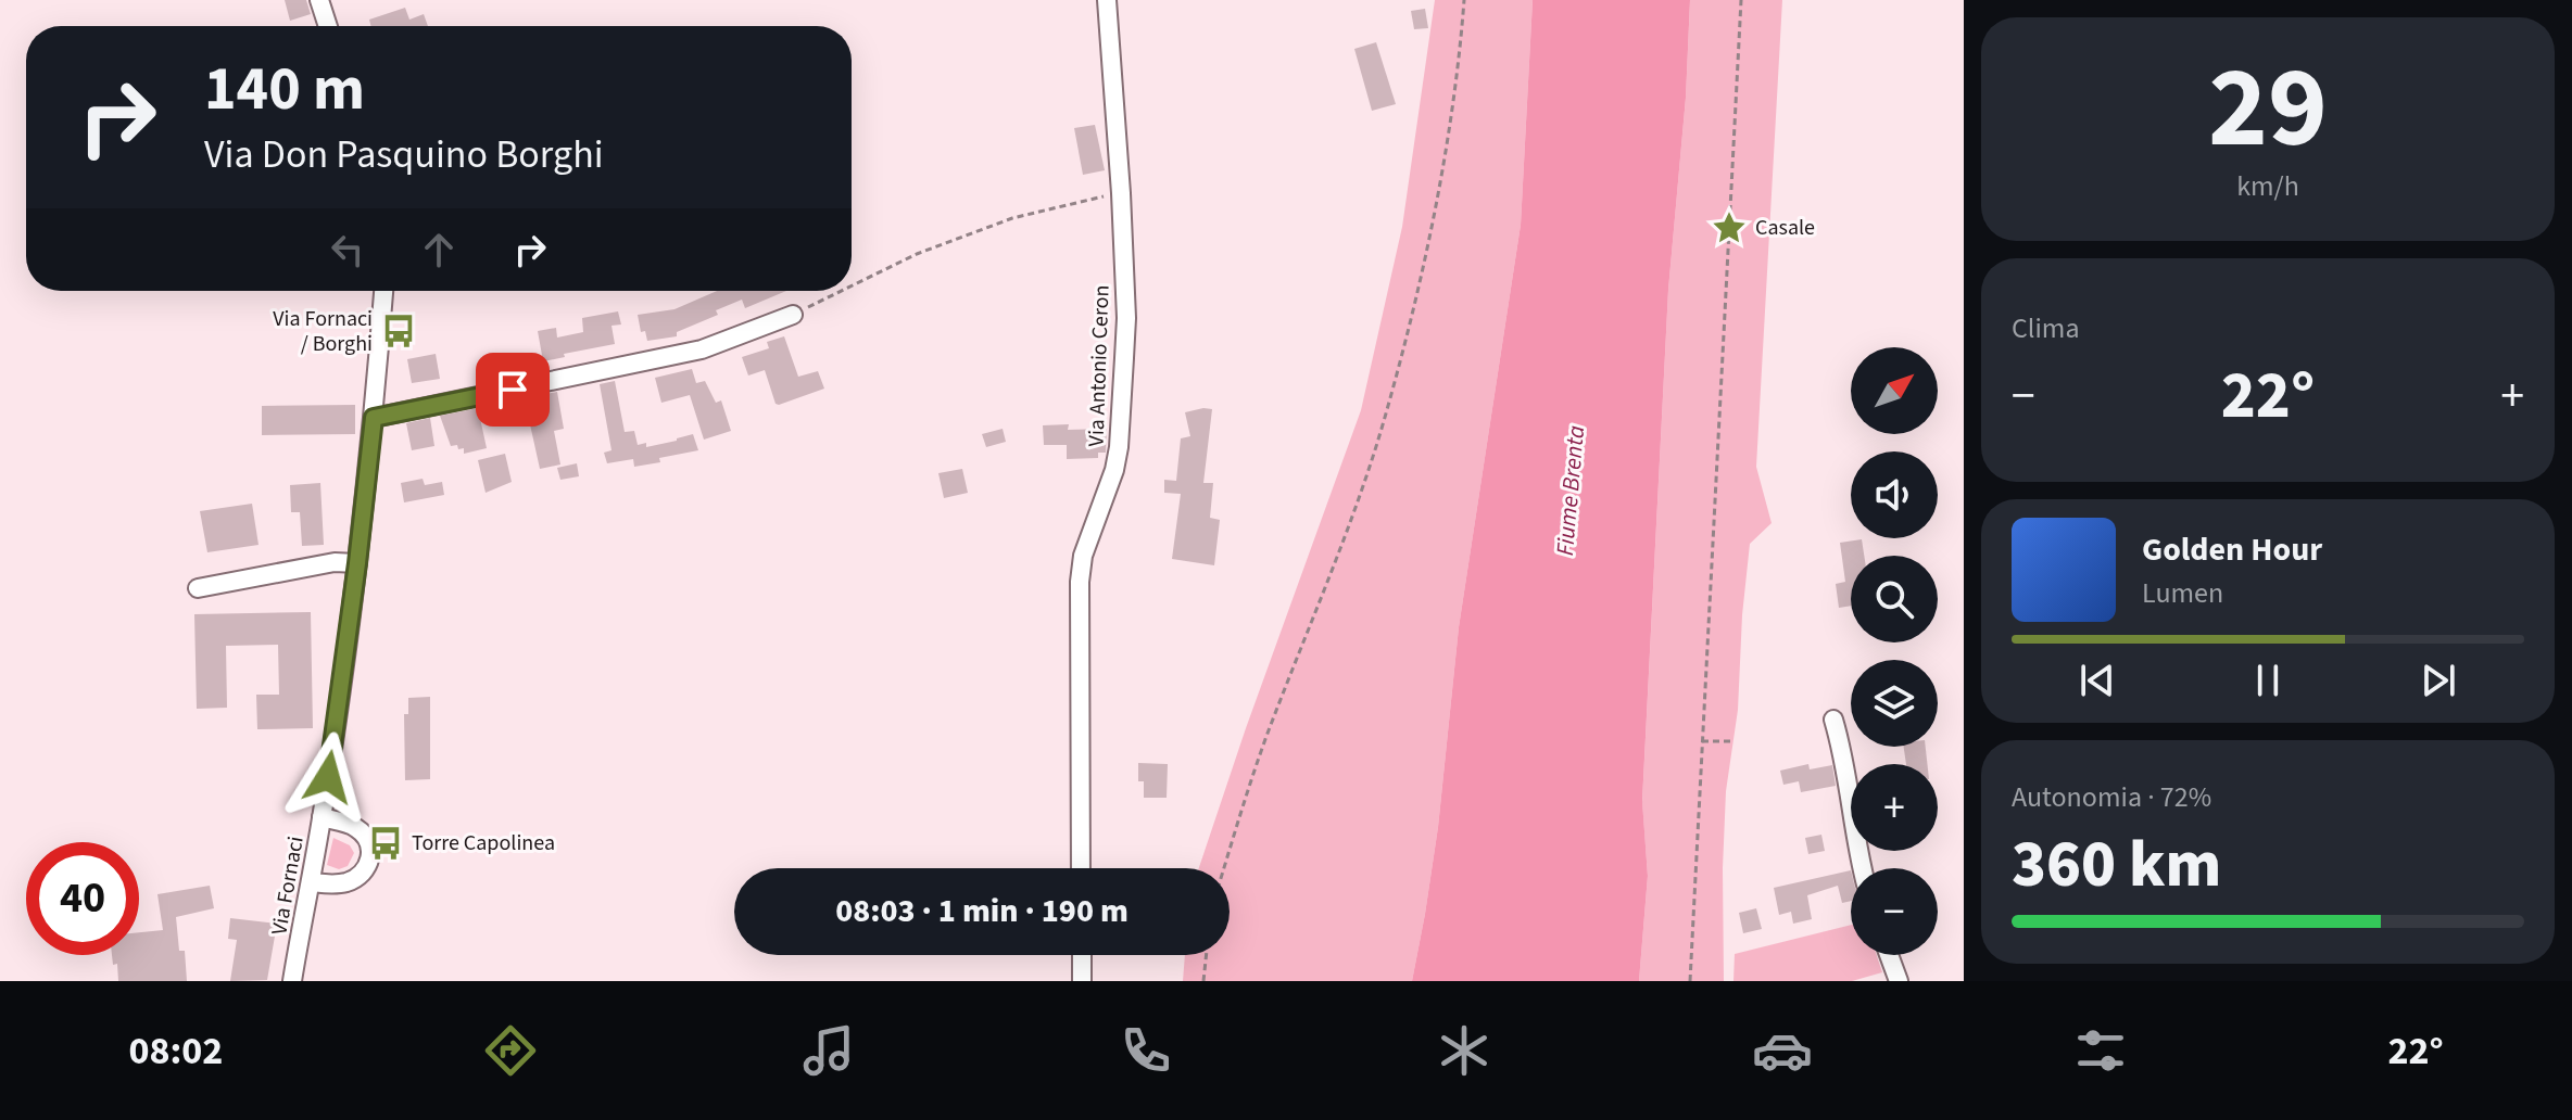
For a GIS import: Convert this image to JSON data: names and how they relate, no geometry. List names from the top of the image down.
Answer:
{
  "streets": {
    "street": ["Via Antonio Ceron", "Via Fornaci"]
  },
  "water": ["Fiume Brenta"],
  "places": {
    "place": ["Casale"],
    "bus stop": ["Via Fornaci / Borghi", "Torre Capolinea"]
  },
  "north": "top right",
  "page": {
    "tile": [
      ["29", "km/h"],
      "Clima",
      ["Autonomia · 72%", "360 km"]
    ],
    "turn": ["140 m", "Via Don Pasquino Borghi"],
    "map_buttons": ["+", "−"],
    "heat": ["−", "22°", "+"],
    "song": ["Golden Hour", "Lumen"],
    "limit": "40",
    "trip": "08:03 · 1 min · 190 m",
    "tabs": ["08:02", "22°"]
  }
}
